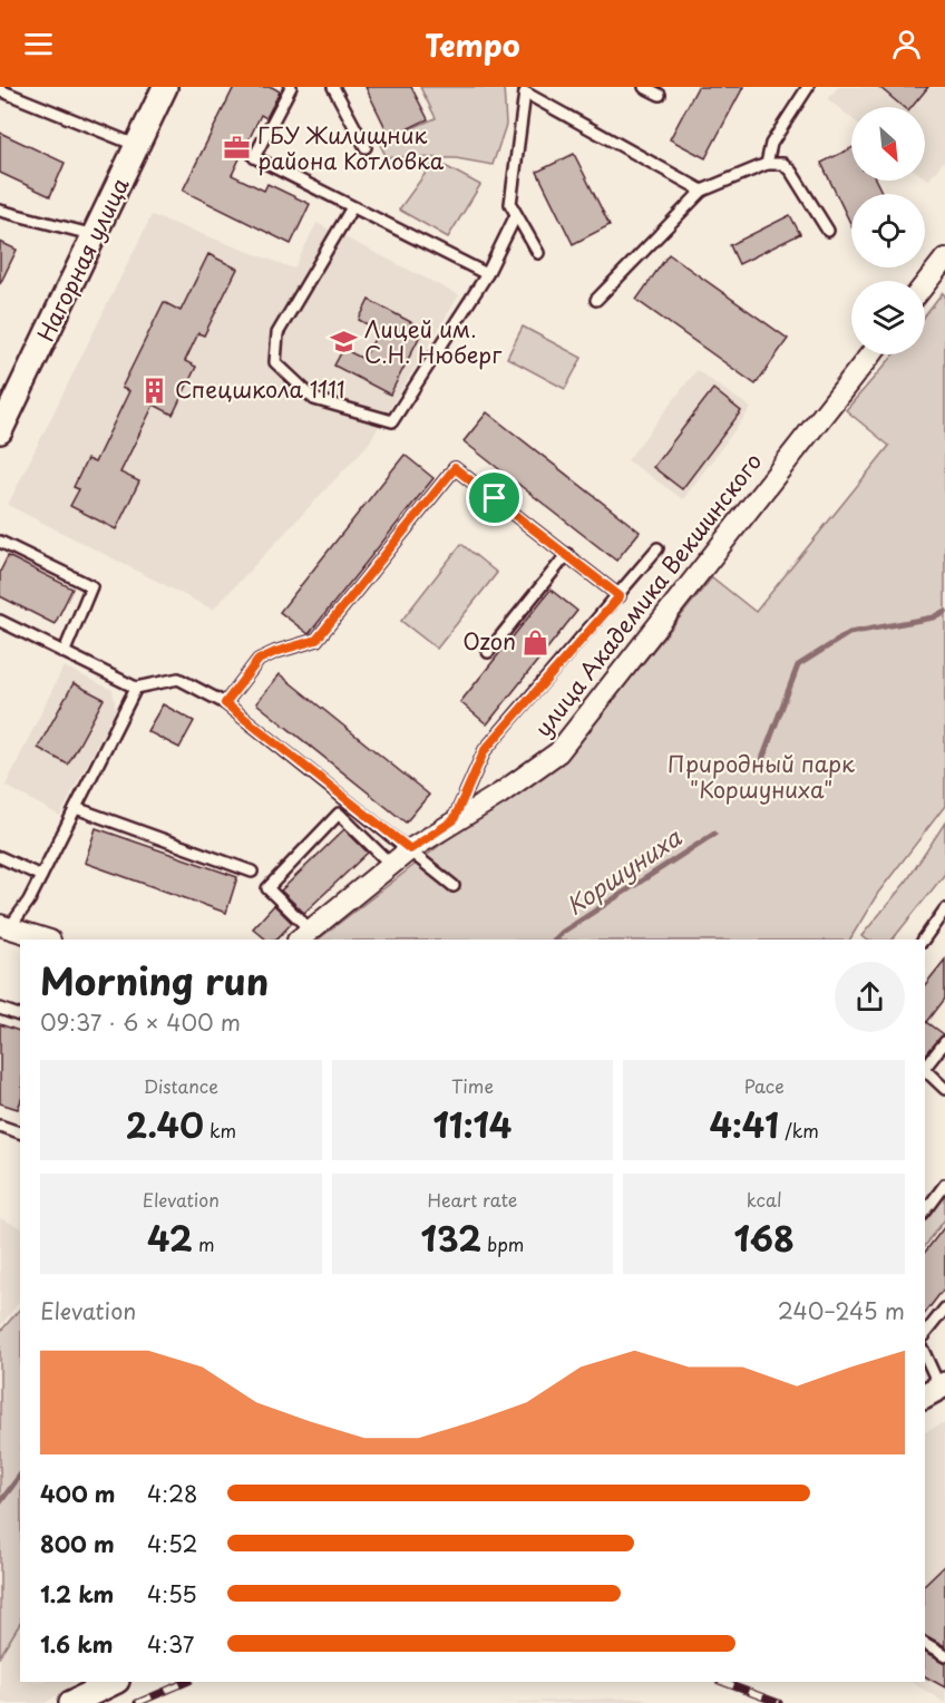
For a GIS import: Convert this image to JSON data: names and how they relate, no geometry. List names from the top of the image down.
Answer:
{
  "streets": {
    "street": ["Нагорная улица", "улица Академика Векшинского"]
  },
  "water": ["Коршуниха"],
  "parks": ["Природный парк \"Коршуниха\""],
  "places": {
    "office": ["ГБУ Жилищник района Котловка"],
    "school or university": ["Лицей им. С.Н. Нюберг"],
    "building": ["Спецшкола 1111"],
    "shop": ["Ozon"]
  },
  "north": "bottom right",
  "page": {
    "header": "Tempo",
    "heading": ["Morning run", "09:37 · 6 × 400 m"],
    "stats": [
      ["Distance", "2.40 km"],
      ["Time", "11:14"],
      ["Pace", "4:41 /km"],
      ["Elevation", "42 m"],
      ["Heart rate", "132 bpm"],
      ["kcal", "168"]
    ],
    "chart": ["Elevation", "240–245 m"],
    "list": [
      {
        "name": "400 m",
        "note": "4:28"
      },
      {
        "name": "800 m",
        "note": "4:52"
      },
      {
        "name": "1.2 km",
        "note": "4:55"
      },
      {
        "name": "1.6 km",
        "note": "4:37"
      }
    ]
  }
}
